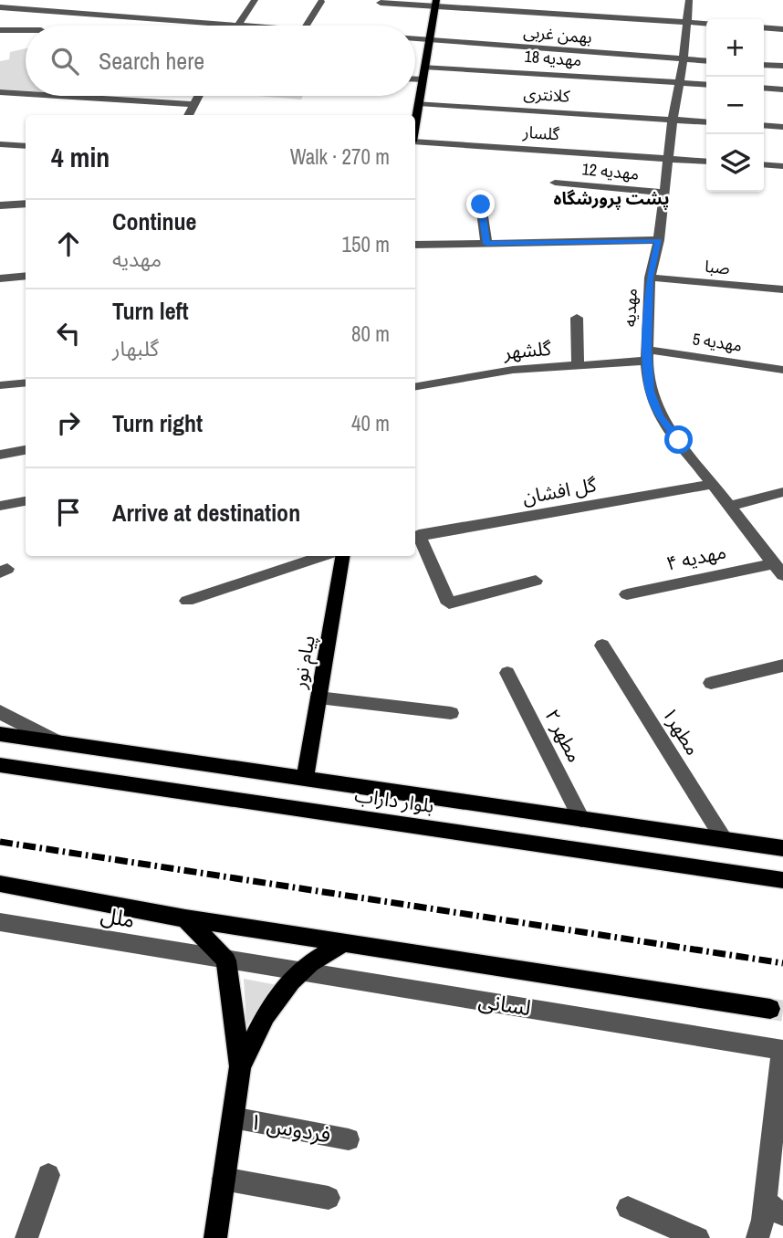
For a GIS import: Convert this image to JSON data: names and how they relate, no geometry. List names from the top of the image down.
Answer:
{
  "streets": {
    "main road": ["پیام نور", "بلوار داراب"],
    "street": [
      "بهمن غربی",
      "مهدیه 18",
      "کلانتری",
      "گلسار",
      "مهدیه 12",
      "صبا",
      "مهدیه",
      "مهدیه 5",
      "گلشهر",
      "گل افشان",
      "مهدیه ۴",
      "مطهر۱",
      "مطهر ۲",
      "ملل",
      "لسانی",
      "فردوس ۱"
    ]
  },
  "crossings": [
    ["بهمن غربی", "مهدیه"],
    ["مهدیه 18", "مهدیه"],
    ["کلانتری", "مهدیه"],
    ["گلسار", "مهدیه"],
    ["مهدیه 12", "مهدیه"],
    ["صبا", "مهدیه"],
    ["مهدیه", "مهدیه 5"],
    ["مهدیه", "گلشهر"],
    ["مهدیه", "گل افشان"],
    ["مهدیه", "مهدیه ۴"],
    ["مهدیه 5", "گلشهر"],
    ["پیام نور", "بلوار داراب"],
    ["مطهر۱", "بلوار داراب"],
    ["مطهر ۲", "بلوار داراب"],
    ["ملل", "لسانی"]
  ],
  "districts": ["پشت پرورشگاه"],
  "page": {
    "map_buttons": ["+", "−"],
    "search": "Search here",
    "heading": ["4 min", "Walk · 270 m"],
    "list": [
      ["Continue", "مهدیه", "150 m"],
      ["Turn left", "گلبهار", "80 m"],
      ["Turn right", "40 m"],
      "Arrive at destination"
    ]
  }
}
